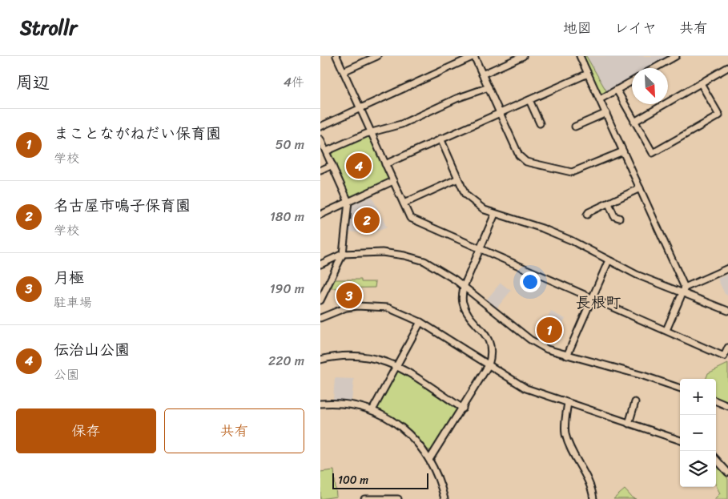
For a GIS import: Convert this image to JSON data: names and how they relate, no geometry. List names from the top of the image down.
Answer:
{
  "districts": ["長根町"],
  "scale_bar": "100 m",
  "north": "bottom right",
  "page": {
    "header": "Strollr",
    "nav": ["地図", "レイヤ", "共有"],
    "heading": ["周辺", "4件"],
    "list": [
      {
        "mark": "1",
        "name": "まことながねだい保育園",
        "note": "学校",
        "value": "50 m"
      },
      {
        "mark": "2",
        "name": "名古屋市鳴子保育園",
        "note": "学校",
        "value": "180 m"
      },
      {
        "mark": "3",
        "name": "月極",
        "note": "駐車場",
        "value": "190 m"
      },
      {
        "mark": "4",
        "name": "伝治山公園",
        "note": "公園",
        "value": "220 m"
      }
    ],
    "pins": [
      "4",
      "2",
      "3",
      "1"
    ],
    "map_buttons": ["+", "−"],
    "buttons": ["保存", "共有"],
    "scale": "100 m"
  }
}
